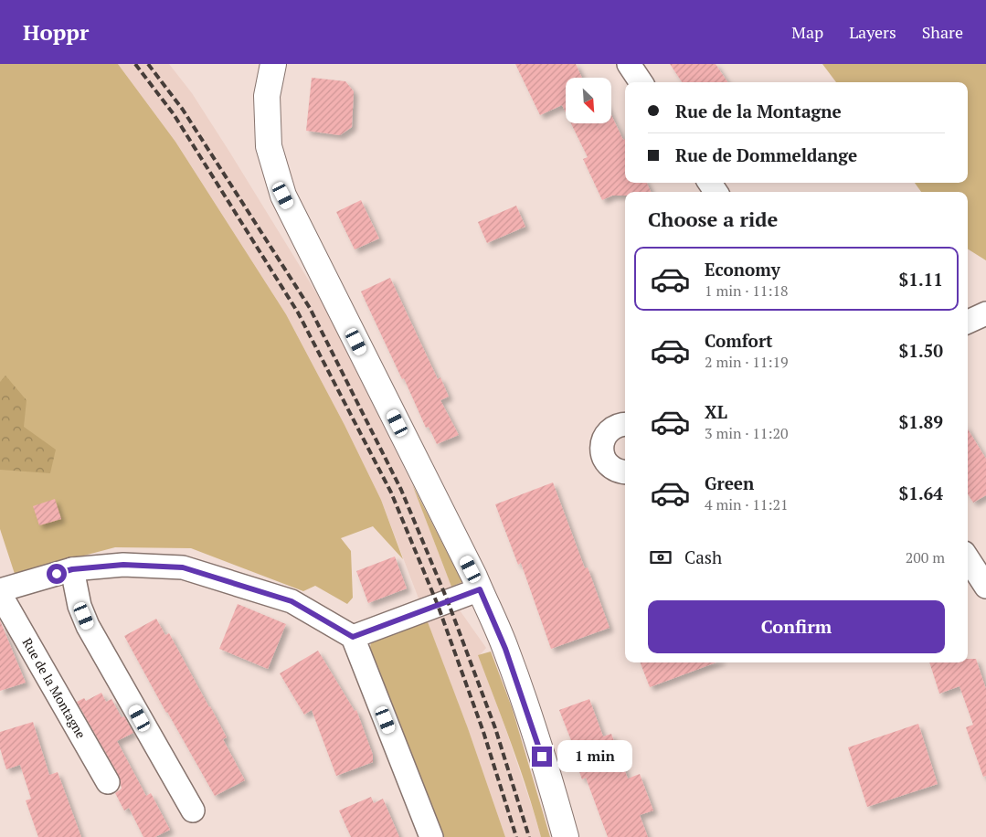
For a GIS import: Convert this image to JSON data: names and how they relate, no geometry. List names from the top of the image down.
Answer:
{
  "streets": {
    "street": ["Rue de la Montagne"]
  },
  "north": "bottom right",
  "page": {
    "header": "Hoppr",
    "nav": ["Map", "Layers", "Share"],
    "banner": ["Rue de la Montagne", "Rue de Dommeldange"],
    "heading": "Choose a ride",
    "list": [
      {
        "name": "Economy",
        "note": "1 min · 11:18",
        "value": "$1.11"
      },
      {
        "name": "Comfort",
        "note": "2 min · 11:19",
        "value": "$1.50"
      },
      {
        "name": "XL",
        "note": "3 min · 11:20",
        "value": "$1.89"
      },
      {
        "name": "Green",
        "note": "4 min · 11:21",
        "value": "$1.64"
      }
    ],
    "pay": ["Cash", "200 m"],
    "buttons": "Confirm",
    "bubble": "1 min"
  }
}
